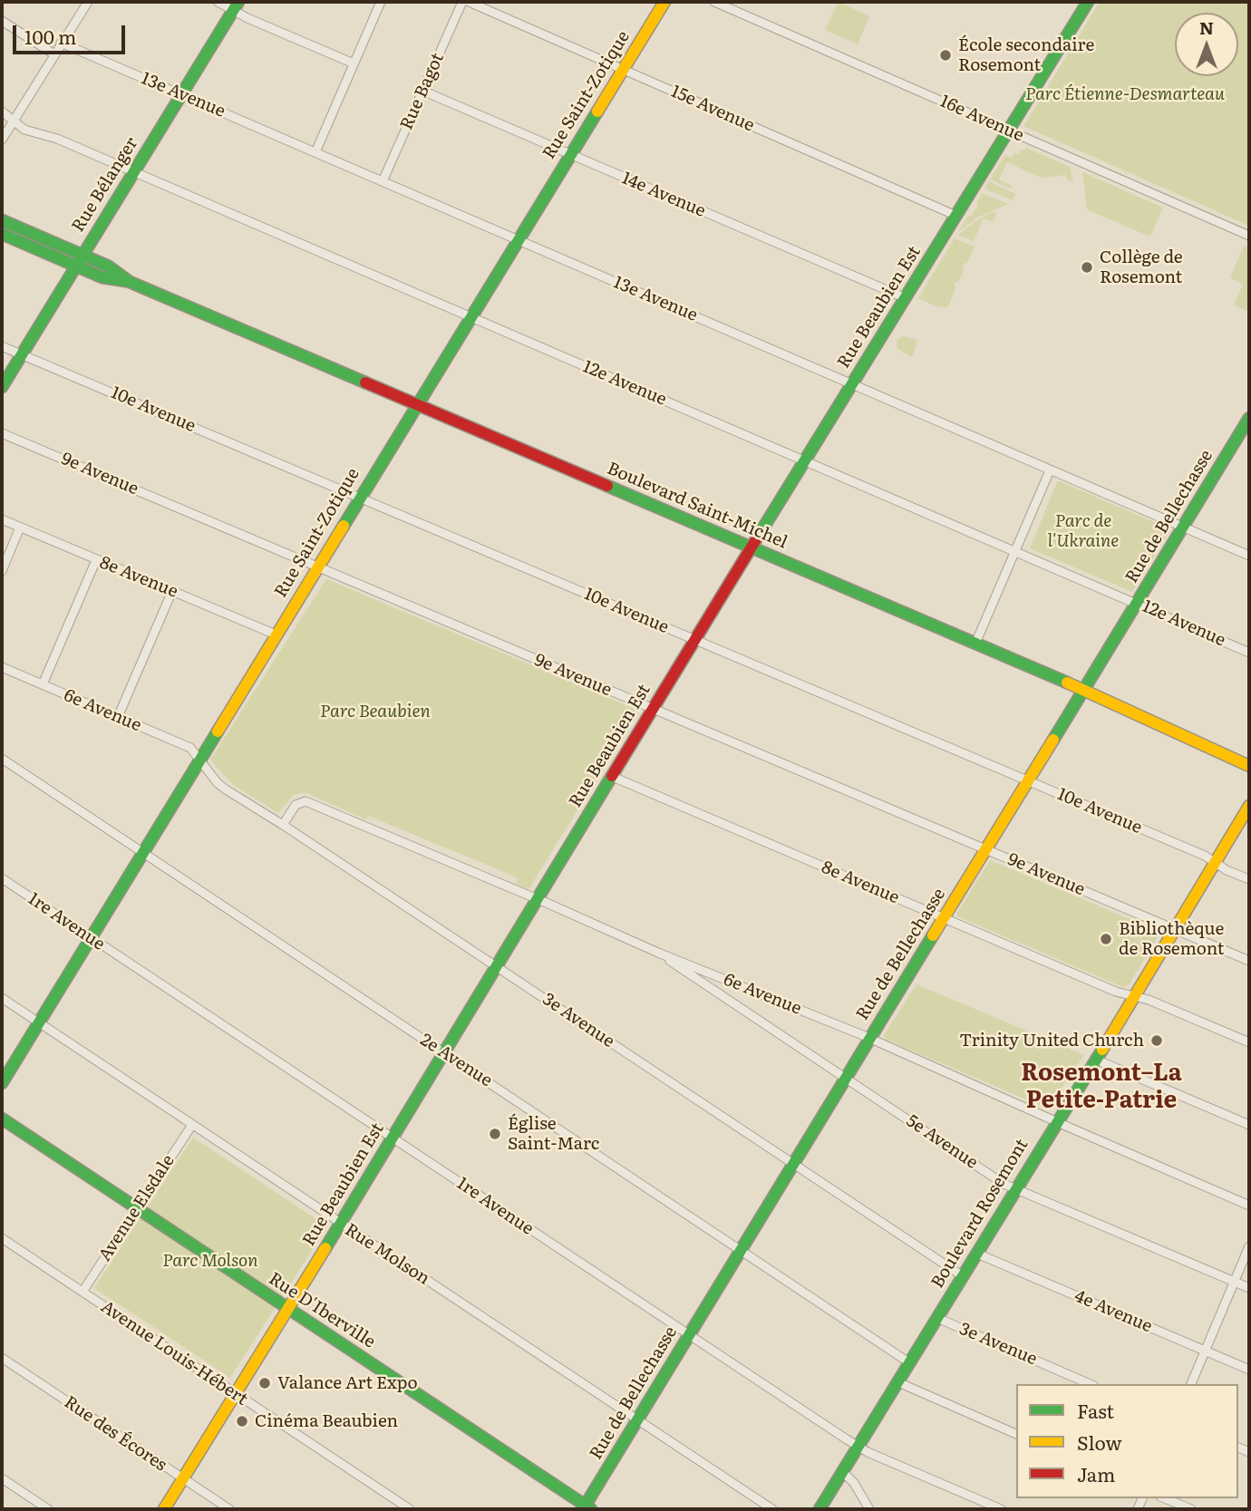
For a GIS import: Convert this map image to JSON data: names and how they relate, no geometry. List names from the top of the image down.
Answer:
{
  "streets": {
    "street": [
      "Rue Bagot",
      "13e Avenue",
      "Rue Saint-Zotique",
      "15e Avenue",
      "16e Avenue",
      "Rue Bélanger",
      "14e Avenue",
      "Rue Beaubien Est",
      "12e Avenue",
      "10e Avenue",
      "9e Avenue",
      "Boulevard Saint-Michel",
      "Rue de Bellechasse",
      "8e Avenue",
      "6e Avenue",
      "1re Avenue",
      "3e Avenue",
      "2e Avenue",
      "5e Avenue",
      "Avenue Elsdale",
      "Boulevard Rosemont",
      "Rue Molson",
      "Rue D'Iberville",
      "4e Avenue",
      "Avenue Louis-Hébert",
      "Rue des Écores"
    ]
  },
  "crossings": [
    ["Rue Bagot", "13e Avenue"],
    ["Rue Bagot", "14e Avenue"],
    ["13e Avenue", "Rue Saint-Zotique"],
    ["13e Avenue", "Rue Bélanger"],
    ["13e Avenue", "Rue Beaubien Est"],
    ["13e Avenue", "Rue de Bellechasse"],
    ["Rue Saint-Zotique", "15e Avenue"],
    ["Rue Saint-Zotique", "14e Avenue"],
    ["Rue Saint-Zotique", "12e Avenue"],
    ["Rue Saint-Zotique", "10e Avenue"],
    ["Rue Saint-Zotique", "9e Avenue"],
    ["Rue Saint-Zotique", "Boulevard Saint-Michel"],
    ["Rue Saint-Zotique", "8e Avenue"],
    ["Rue Saint-Zotique", "6e Avenue"],
    ["Rue Saint-Zotique", "1re Avenue"],
    ["Rue Saint-Zotique", "3e Avenue"],
    ["Rue Saint-Zotique", "2e Avenue"],
    ["Rue Saint-Zotique", "Rue Molson"],
    ["15e Avenue", "Rue Beaubien Est"],
    ["16e Avenue", "Rue Beaubien Est"],
    ["Rue Bélanger", "12e Avenue"],
    ["Rue Bélanger", "10e Avenue"],
    ["Rue Bélanger", "Boulevard Saint-Michel"],
    ["14e Avenue", "Rue Beaubien Est"],
    ["Rue Beaubien Est", "12e Avenue"],
    ["Rue Beaubien Est", "10e Avenue"],
    ["Rue Beaubien Est", "9e Avenue"],
    ["Rue Beaubien Est", "Boulevard Saint-Michel"],
    ["Rue Beaubien Est", "8e Avenue"],
    ["Rue Beaubien Est", "6e Avenue"],
    ["Rue Beaubien Est", "1re Avenue"],
    ["Rue Beaubien Est", "3e Avenue"],
    ["Rue Beaubien Est", "2e Avenue"],
    ["Rue Beaubien Est", "Rue Molson"],
    ["Rue Beaubien Est", "Rue D'Iberville"],
    ["Rue Beaubien Est", "Avenue Louis-Hébert"],
    ["Rue Beaubien Est", "Rue des Écores"],
    ["12e Avenue", "Rue de Bellechasse"],
    ["10e Avenue", "Rue de Bellechasse"],
    ["10e Avenue", "Boulevard Rosemont"],
    ["9e Avenue", "Rue de Bellechasse"],
    ["9e Avenue", "Boulevard Rosemont"],
    ["Boulevard Saint-Michel", "Rue de Bellechasse"],
    ["Rue de Bellechasse", "8e Avenue"],
    ["Rue de Bellechasse", "6e Avenue"],
    ["Rue de Bellechasse", "1re Avenue"],
    ["Rue de Bellechasse", "3e Avenue"],
    ["Rue de Bellechasse", "2e Avenue"],
    ["Rue de Bellechasse", "5e Avenue"],
    ["Rue de Bellechasse", "Rue Molson"],
    ["Rue de Bellechasse", "Rue D'Iberville"],
    ["8e Avenue", "Boulevard Rosemont"],
    ["6e Avenue", "3e Avenue"],
    ["6e Avenue", "5e Avenue"],
    ["6e Avenue", "Boulevard Rosemont"],
    ["1re Avenue", "Boulevard Rosemont"],
    ["3e Avenue", "Boulevard Rosemont"],
    ["2e Avenue", "Boulevard Rosemont"],
    ["5e Avenue", "Boulevard Rosemont"],
    ["Avenue Elsdale", "Rue Molson"],
    ["Avenue Elsdale", "Rue D'Iberville"],
    ["Avenue Elsdale", "Avenue Louis-Hébert"],
    ["Boulevard Rosemont", "4e Avenue"]
  ],
  "districts": ["Rosemont–La Petite-Patrie"],
  "parks": [
    "Parc Étienne-Desmarteau",
    "Parc de l'Ukraine",
    "Parc Beaubien",
    "Parc Molson"
  ],
  "places": [
    "École secondaire Rosemont",
    "Collège de Rosemont",
    "Bibliothèque de Rosemont",
    "Trinity United Church",
    "Église Saint-Marc",
    "Valance Art Expo",
    "Cinéma Beaubien"
  ],
  "legend": ["Fast", "Slow", "Jam"],
  "scale_bar": "100 m",
  "north": "top"
}
